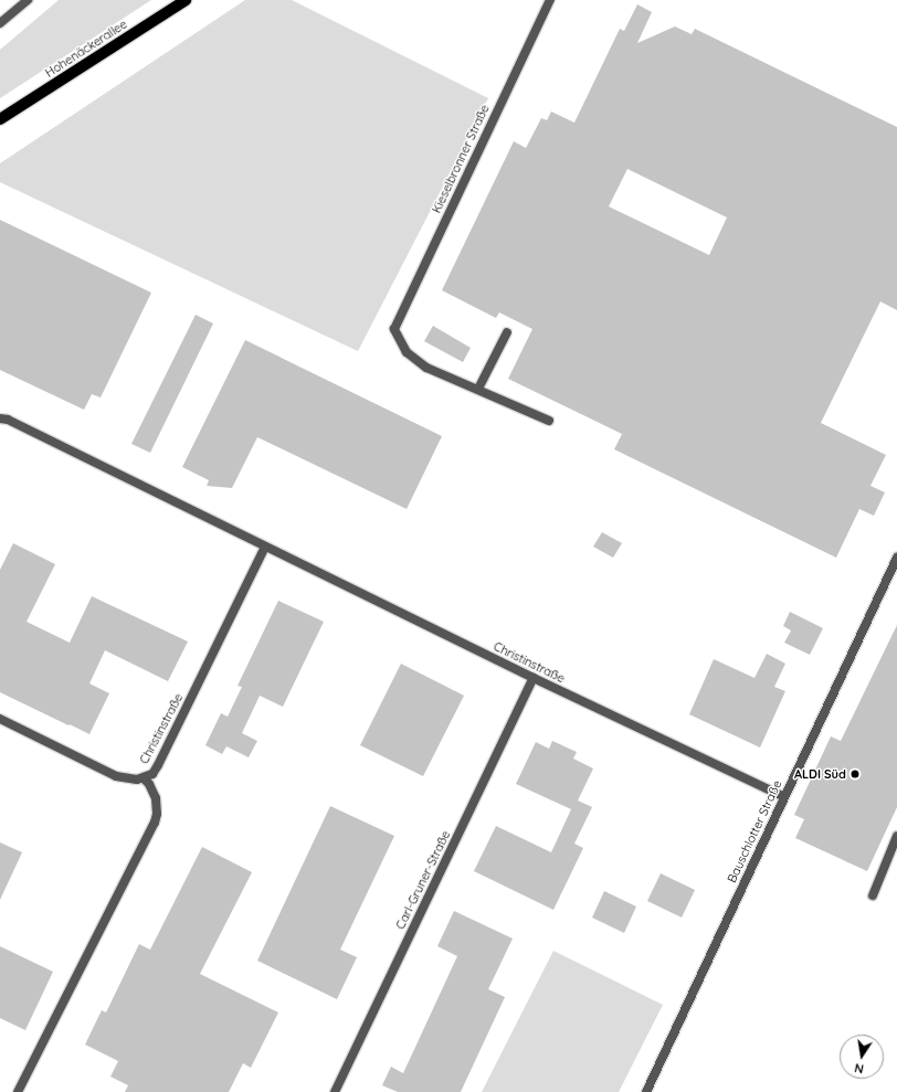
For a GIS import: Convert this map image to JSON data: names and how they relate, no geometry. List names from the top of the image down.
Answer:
{
  "streets": {
    "main road": ["Hohenäckerallee"],
    "street": [
      "Kieselbronner Straße",
      "Christinstraße",
      "Bauschlotter Straße",
      "Carl-Gruner-Straße"
    ]
  },
  "crossings": [
    ["Christinstraße", "Bauschlotter Straße"],
    ["Christinstraße", "Carl-Gruner-Straße"]
  ],
  "places": ["ALDI Süd"],
  "north": "bottom"
}
